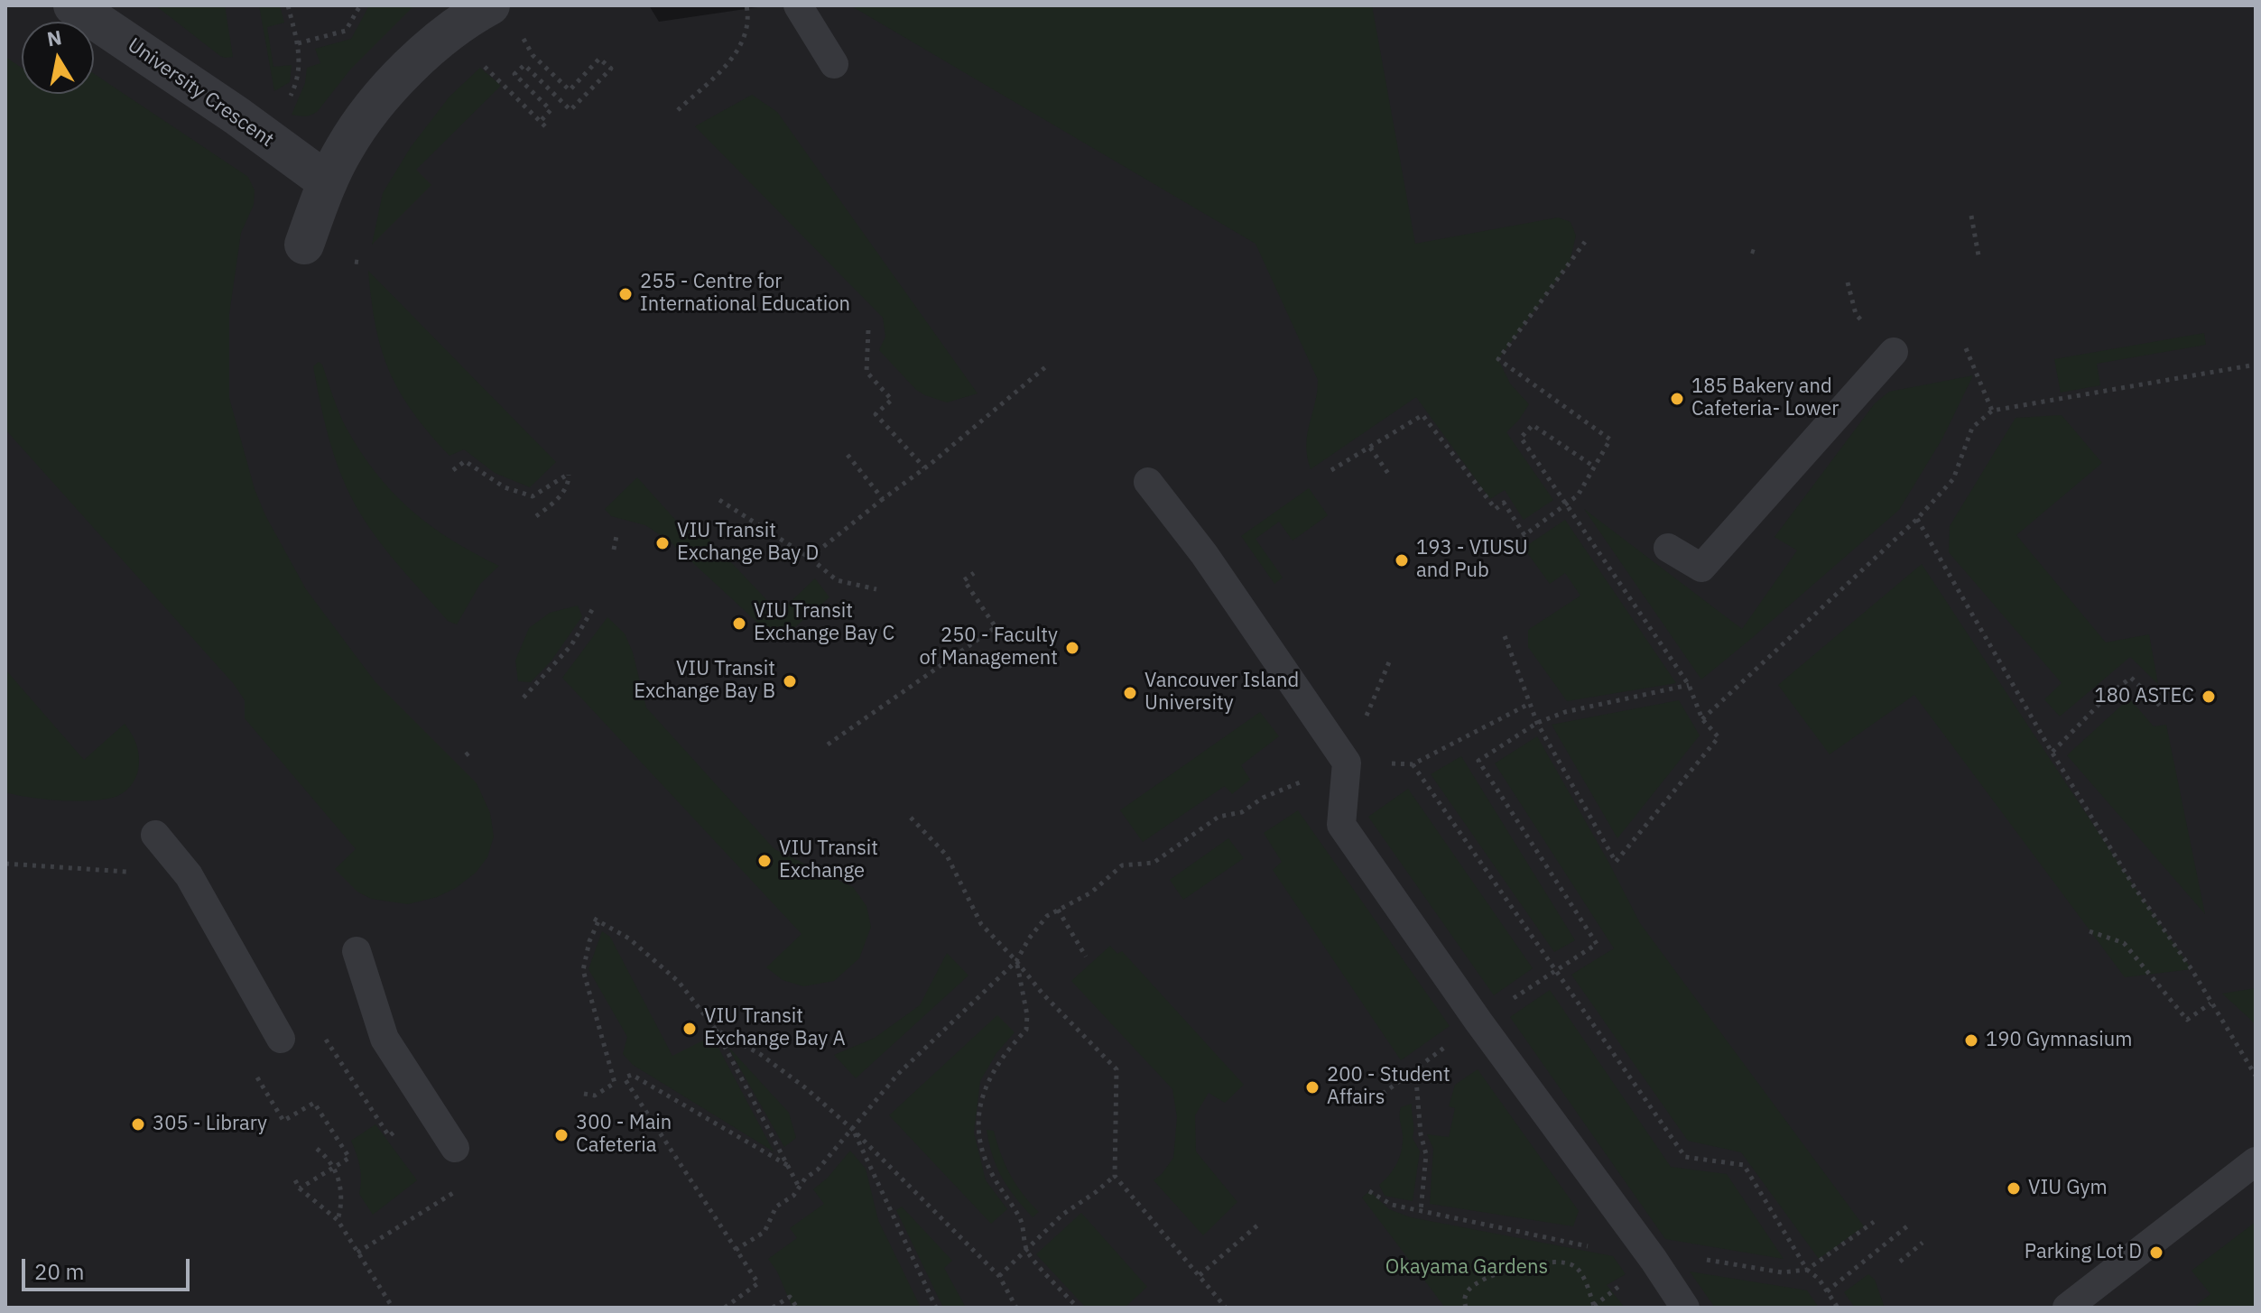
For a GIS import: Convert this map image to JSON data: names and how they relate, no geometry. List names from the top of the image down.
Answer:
{
  "streets": {
    "street": ["University Crescent"]
  },
  "parks": ["Okayama Gardens"],
  "places": [
    "255 - Centre for International Education",
    "185 Bakery and Cafeteria- Lower",
    "VIU Transit Exchange Bay D",
    "193 - VIUSU and Pub",
    "VIU Transit Exchange Bay C",
    "250 - Faculty of Management",
    "VIU Transit Exchange Bay B",
    "Vancouver Island University",
    "180 ASTEC",
    "VIU Transit Exchange",
    "VIU Transit Exchange Bay A",
    "190 Gymnasium",
    "200 - Student Affairs",
    "305 - Library",
    "300 - Main Cafeteria",
    "VIU Gym",
    "Parking Lot D"
  ],
  "scale_bar": "20 m",
  "north": "top"
}
